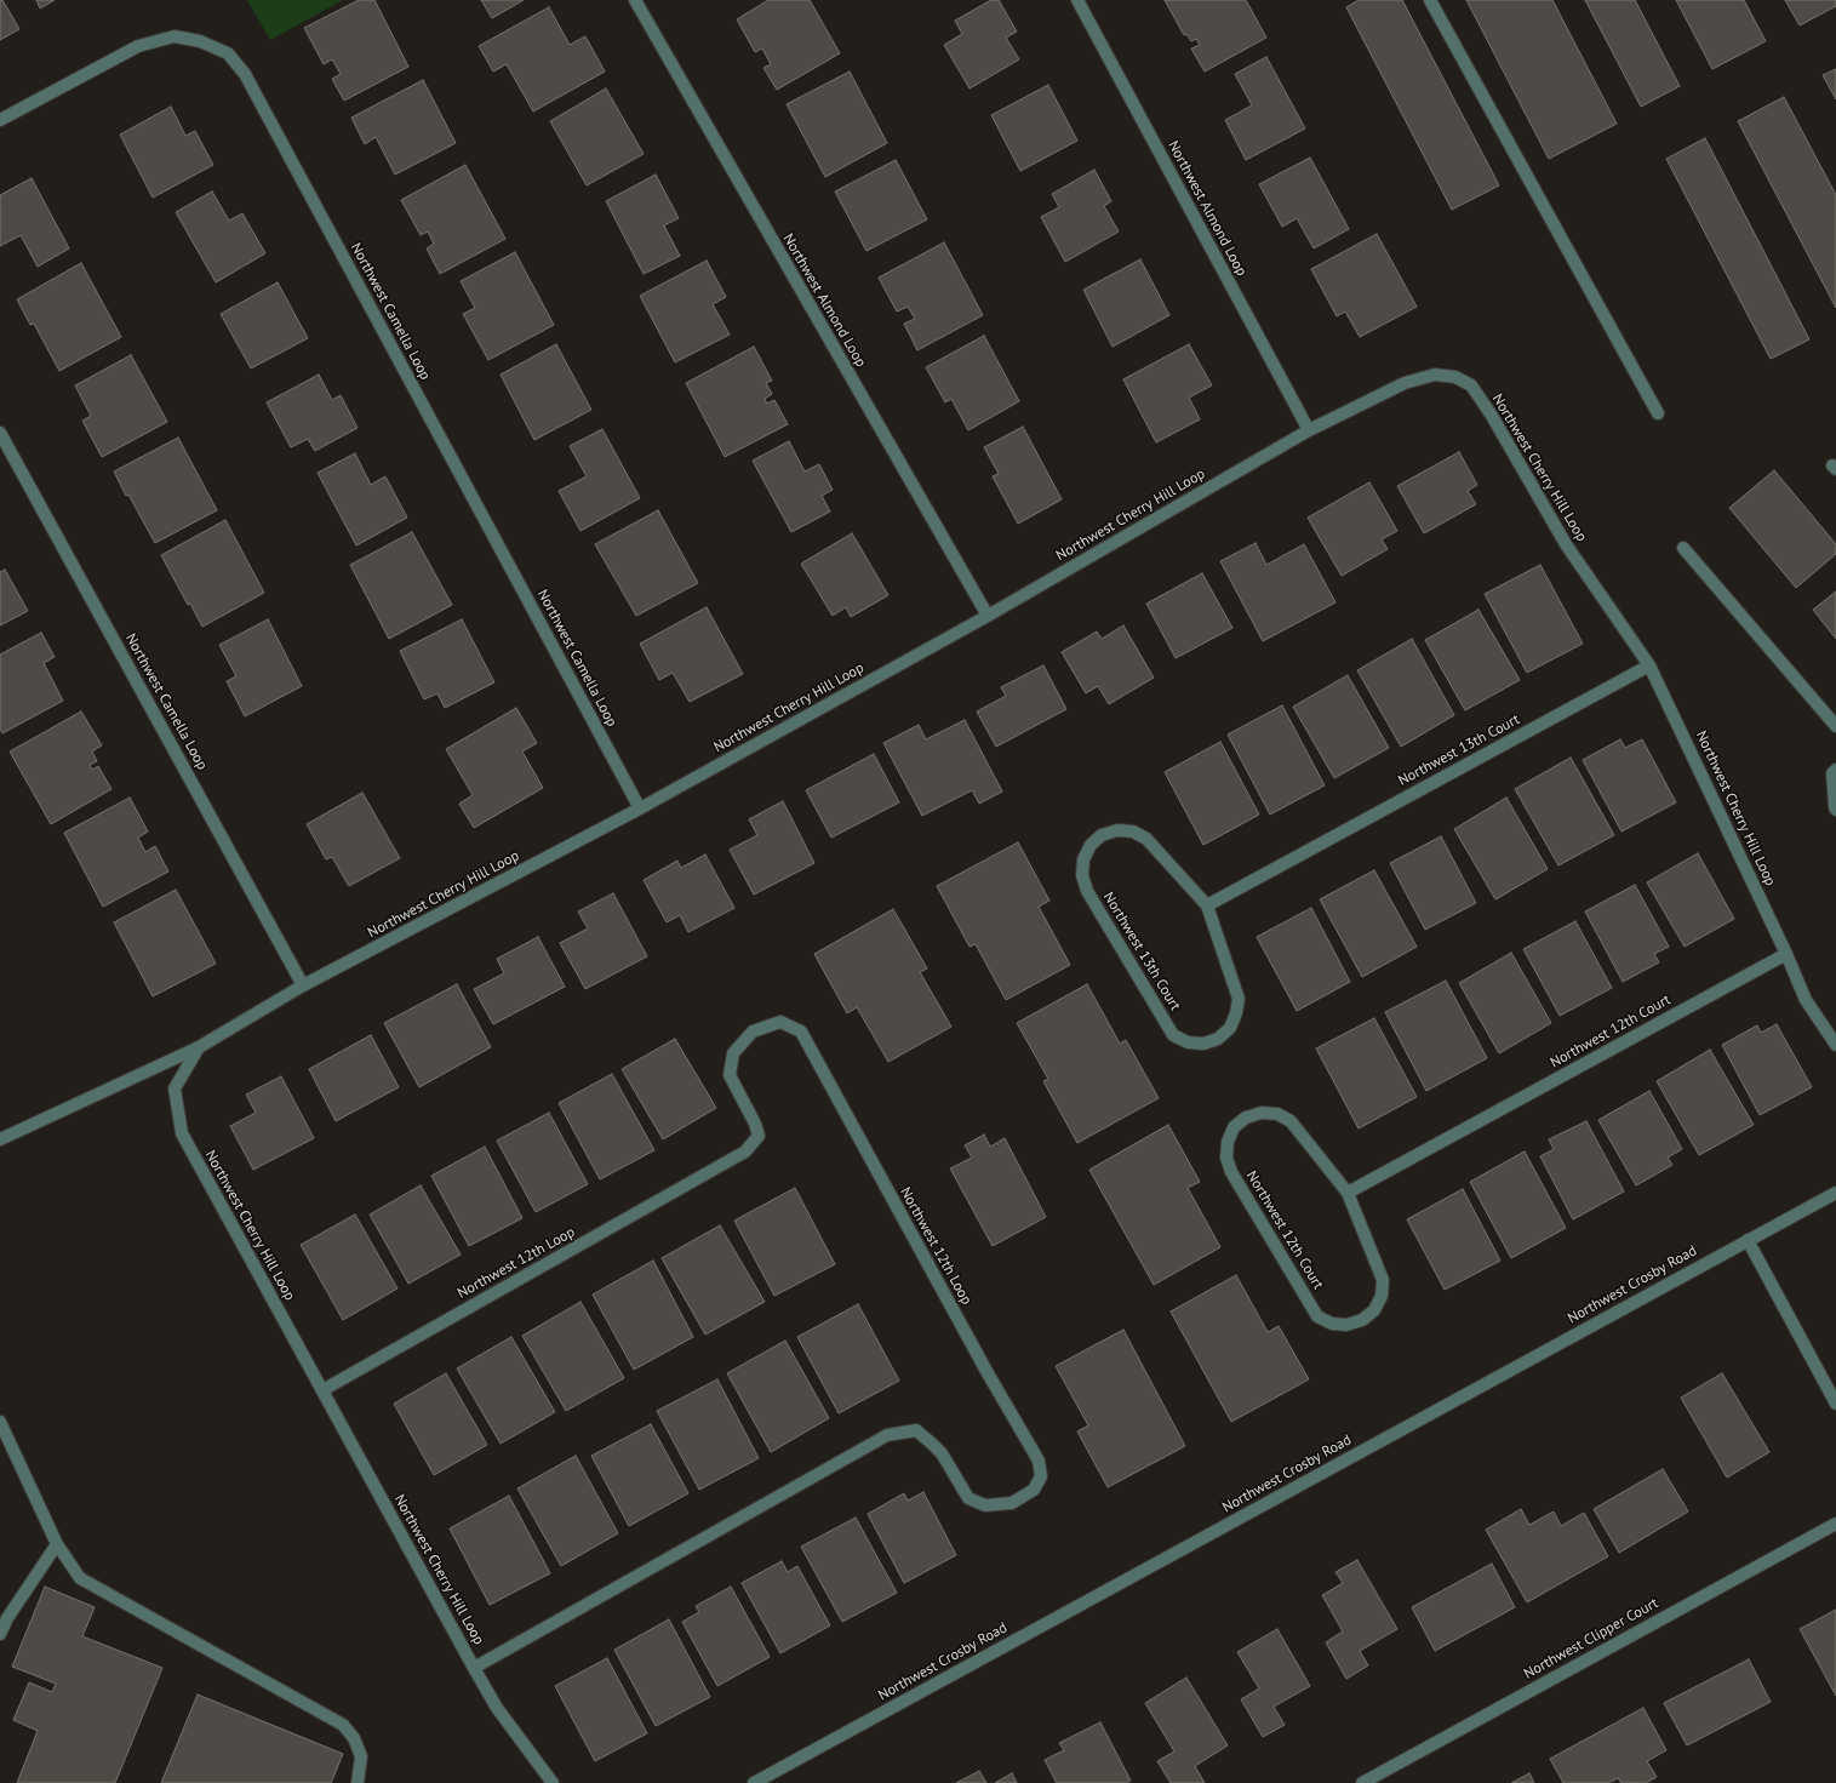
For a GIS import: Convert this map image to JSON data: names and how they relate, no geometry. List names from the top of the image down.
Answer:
{
  "streets": {
    "street": [
      "Northwest Almond Loop",
      "Northwest Camella Loop",
      "Northwest Cherry Hill Loop",
      "Northwest 13th Court",
      "Northwest 12th Court",
      "Northwest 12th Loop",
      "Northwest Crosby Road",
      "Northwest Clipper Court"
    ]
  },
  "crossings": [
    ["Northwest Almond Loop", "Northwest Cherry Hill Loop"],
    ["Northwest Camella Loop", "Northwest Cherry Hill Loop"],
    ["Northwest Cherry Hill Loop", "Northwest 13th Court"],
    ["Northwest Cherry Hill Loop", "Northwest 12th Court"],
    ["Northwest Cherry Hill Loop", "Northwest 12th Loop"]
  ]
}
